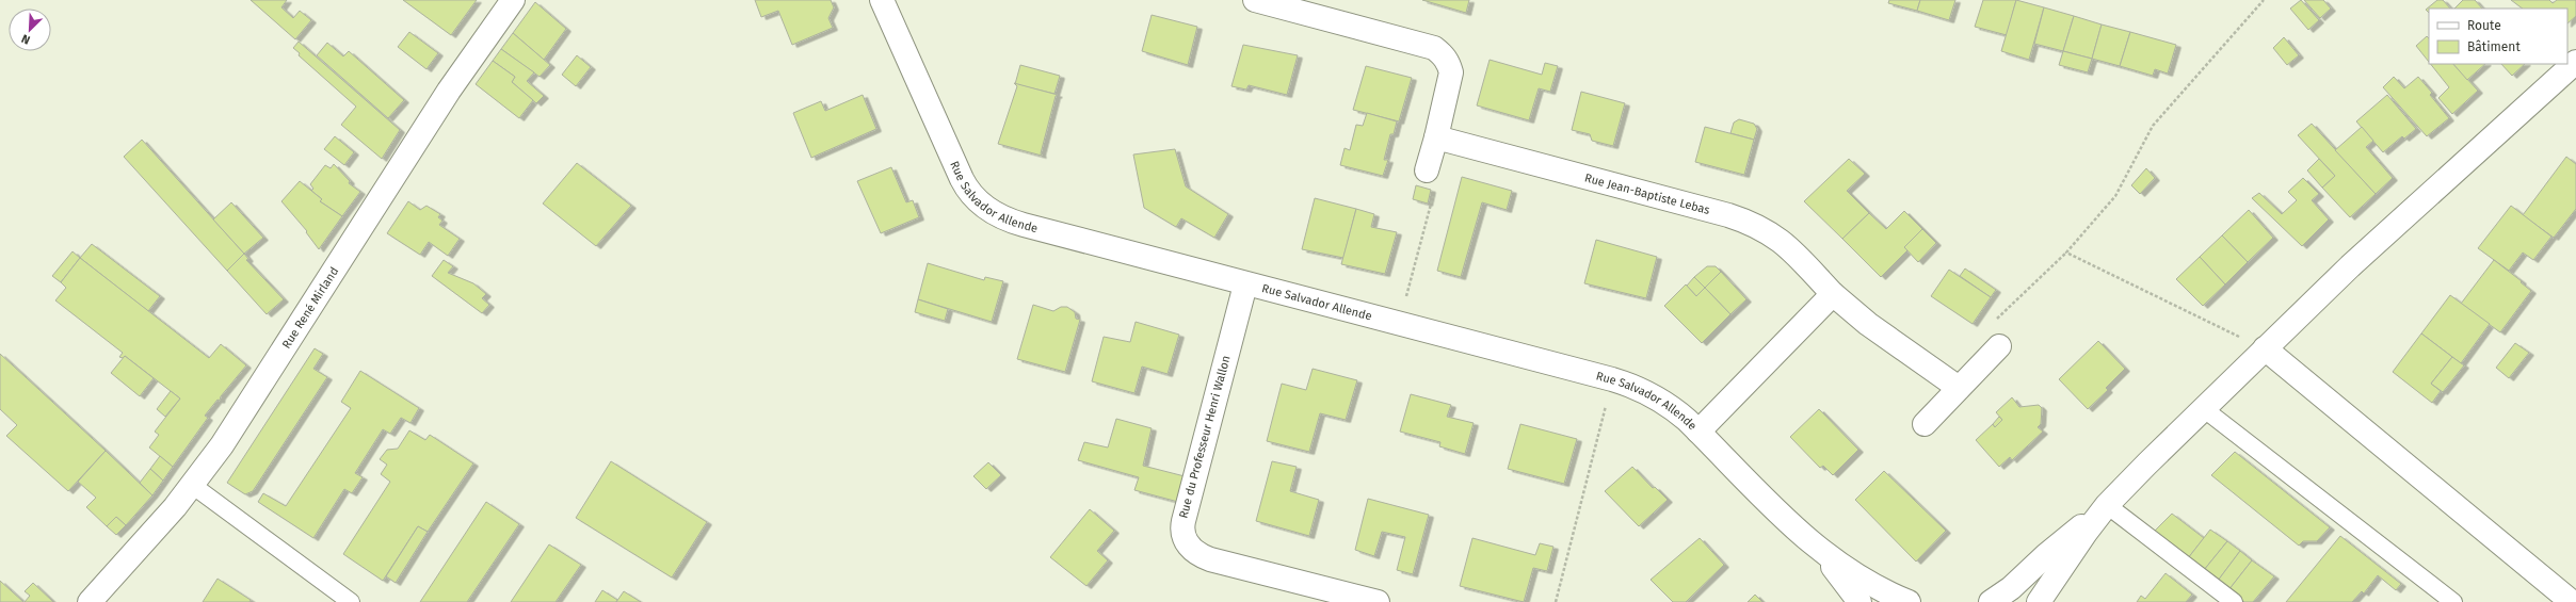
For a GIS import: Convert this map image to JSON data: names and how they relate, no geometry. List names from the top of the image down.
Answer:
{
  "streets": {
    "street": [
      "Rue Salvador Allende",
      "Rue Jean-Baptiste Lebas",
      "Rue René Mirland",
      "Rue du Professeur Henri Wallon"
    ]
  },
  "crossings": [
    ["Rue Salvador Allende", "Rue du Professeur Henri Wallon"]
  ],
  "legend": ["Route", "Bâtiment"],
  "north": "bottom left"
}
